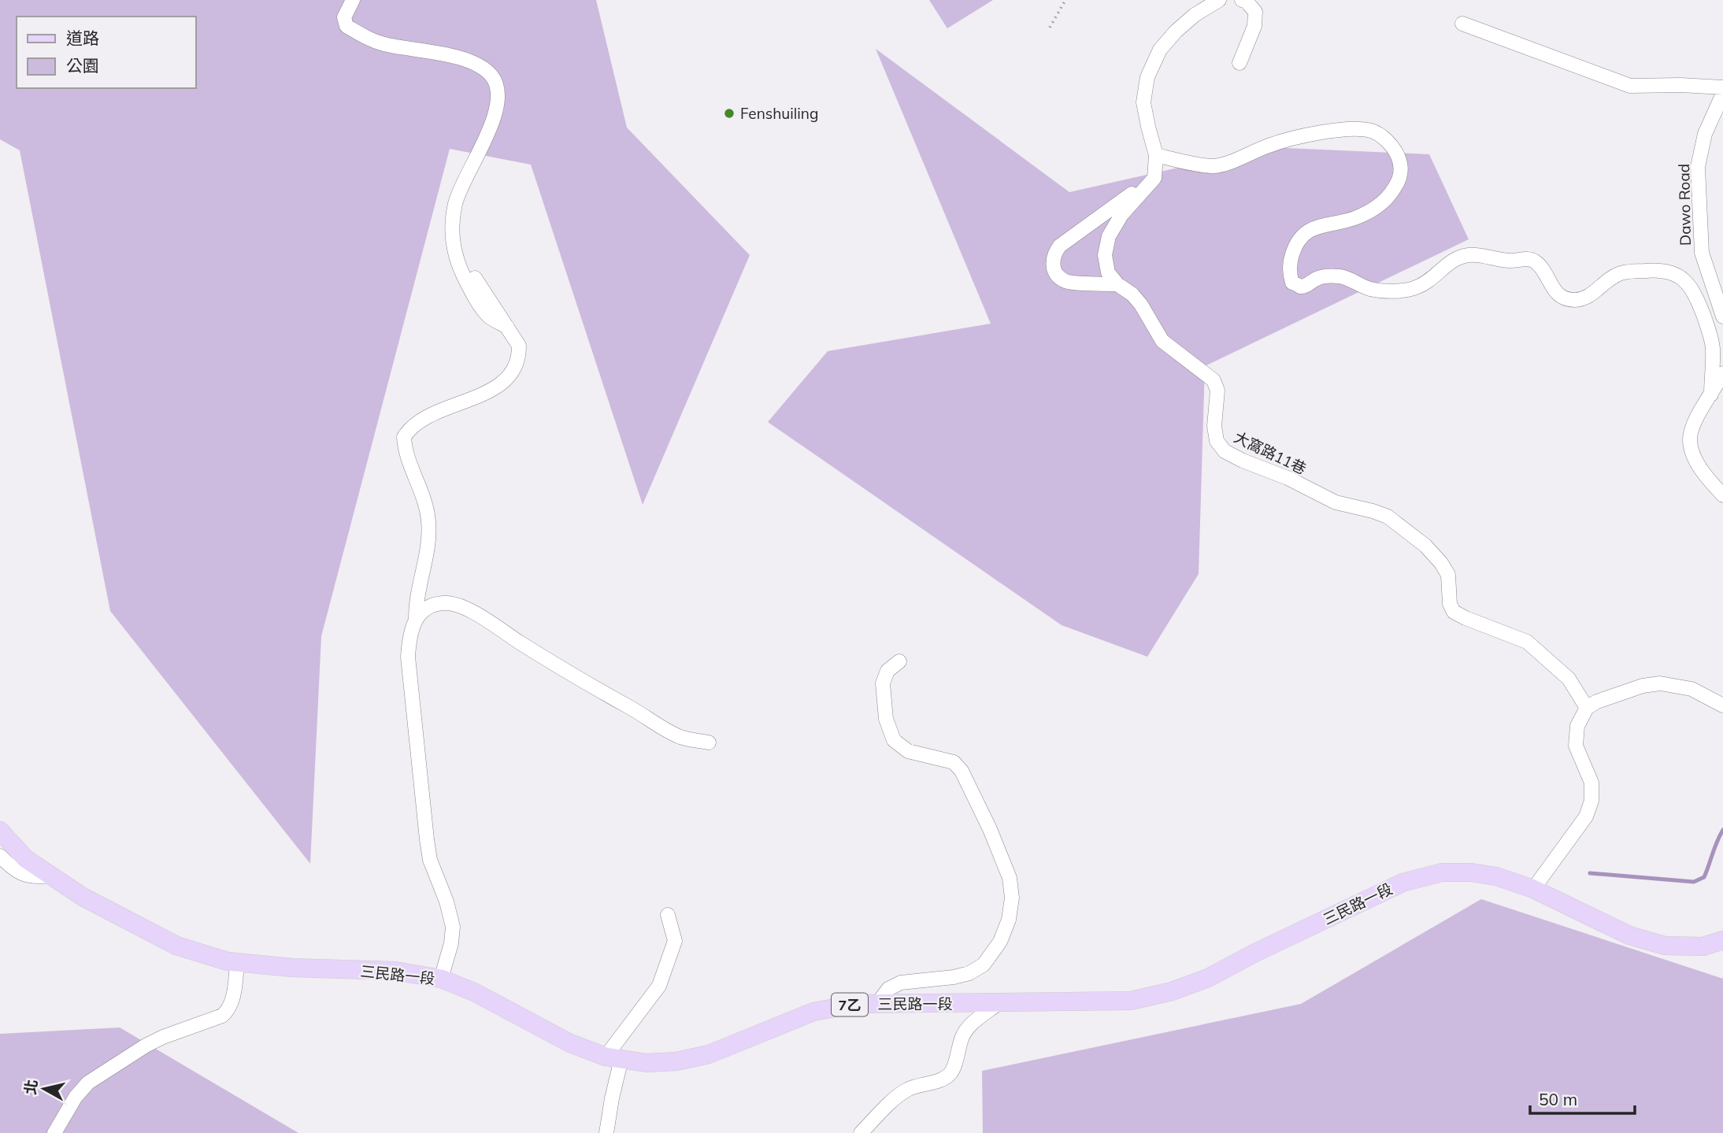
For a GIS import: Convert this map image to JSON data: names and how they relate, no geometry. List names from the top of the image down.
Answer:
{
  "streets": {
    "main road": ["三民路一段", "7乙"],
    "street": ["Dawo Road", "大窩路11巷"]
  },
  "places": ["Fenshuiling"],
  "legend": ["道路", "公園"],
  "scale_bar": "50 m",
  "north": "left"
}
